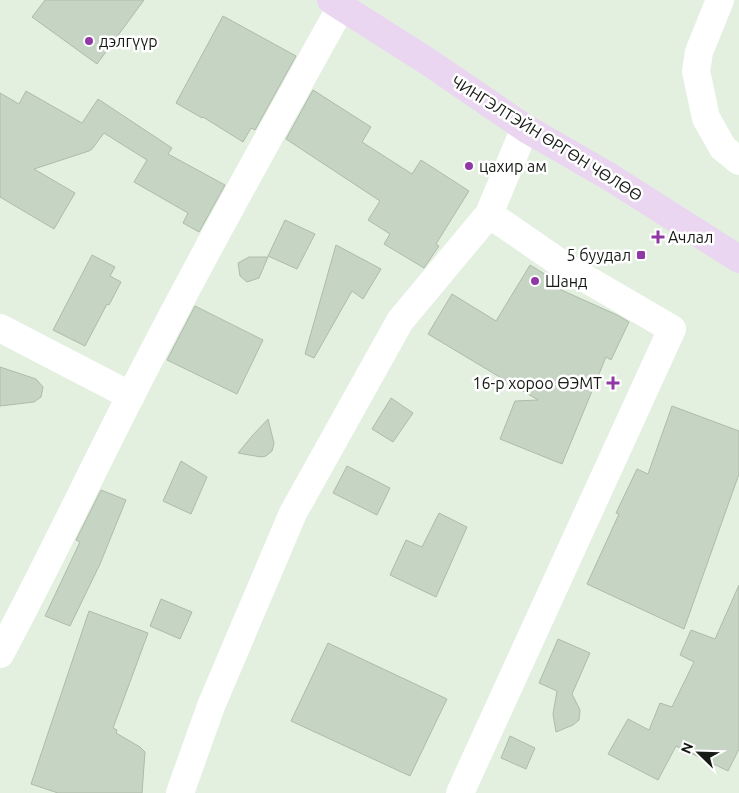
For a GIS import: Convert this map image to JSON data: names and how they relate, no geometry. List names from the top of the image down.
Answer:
{
  "streets": {
    "main road": ["ЧИНГЭЛТЭЙН ӨРГӨН ЧӨЛӨӨ"]
  },
  "places": {
    "other": ["дэлгүүр", "цахир ам", "Шанд"],
    "health": ["Ачлал", "16-р хороо ӨЭМТ"],
    "transit": ["5 буудал"]
  },
  "north": "top left"
}
